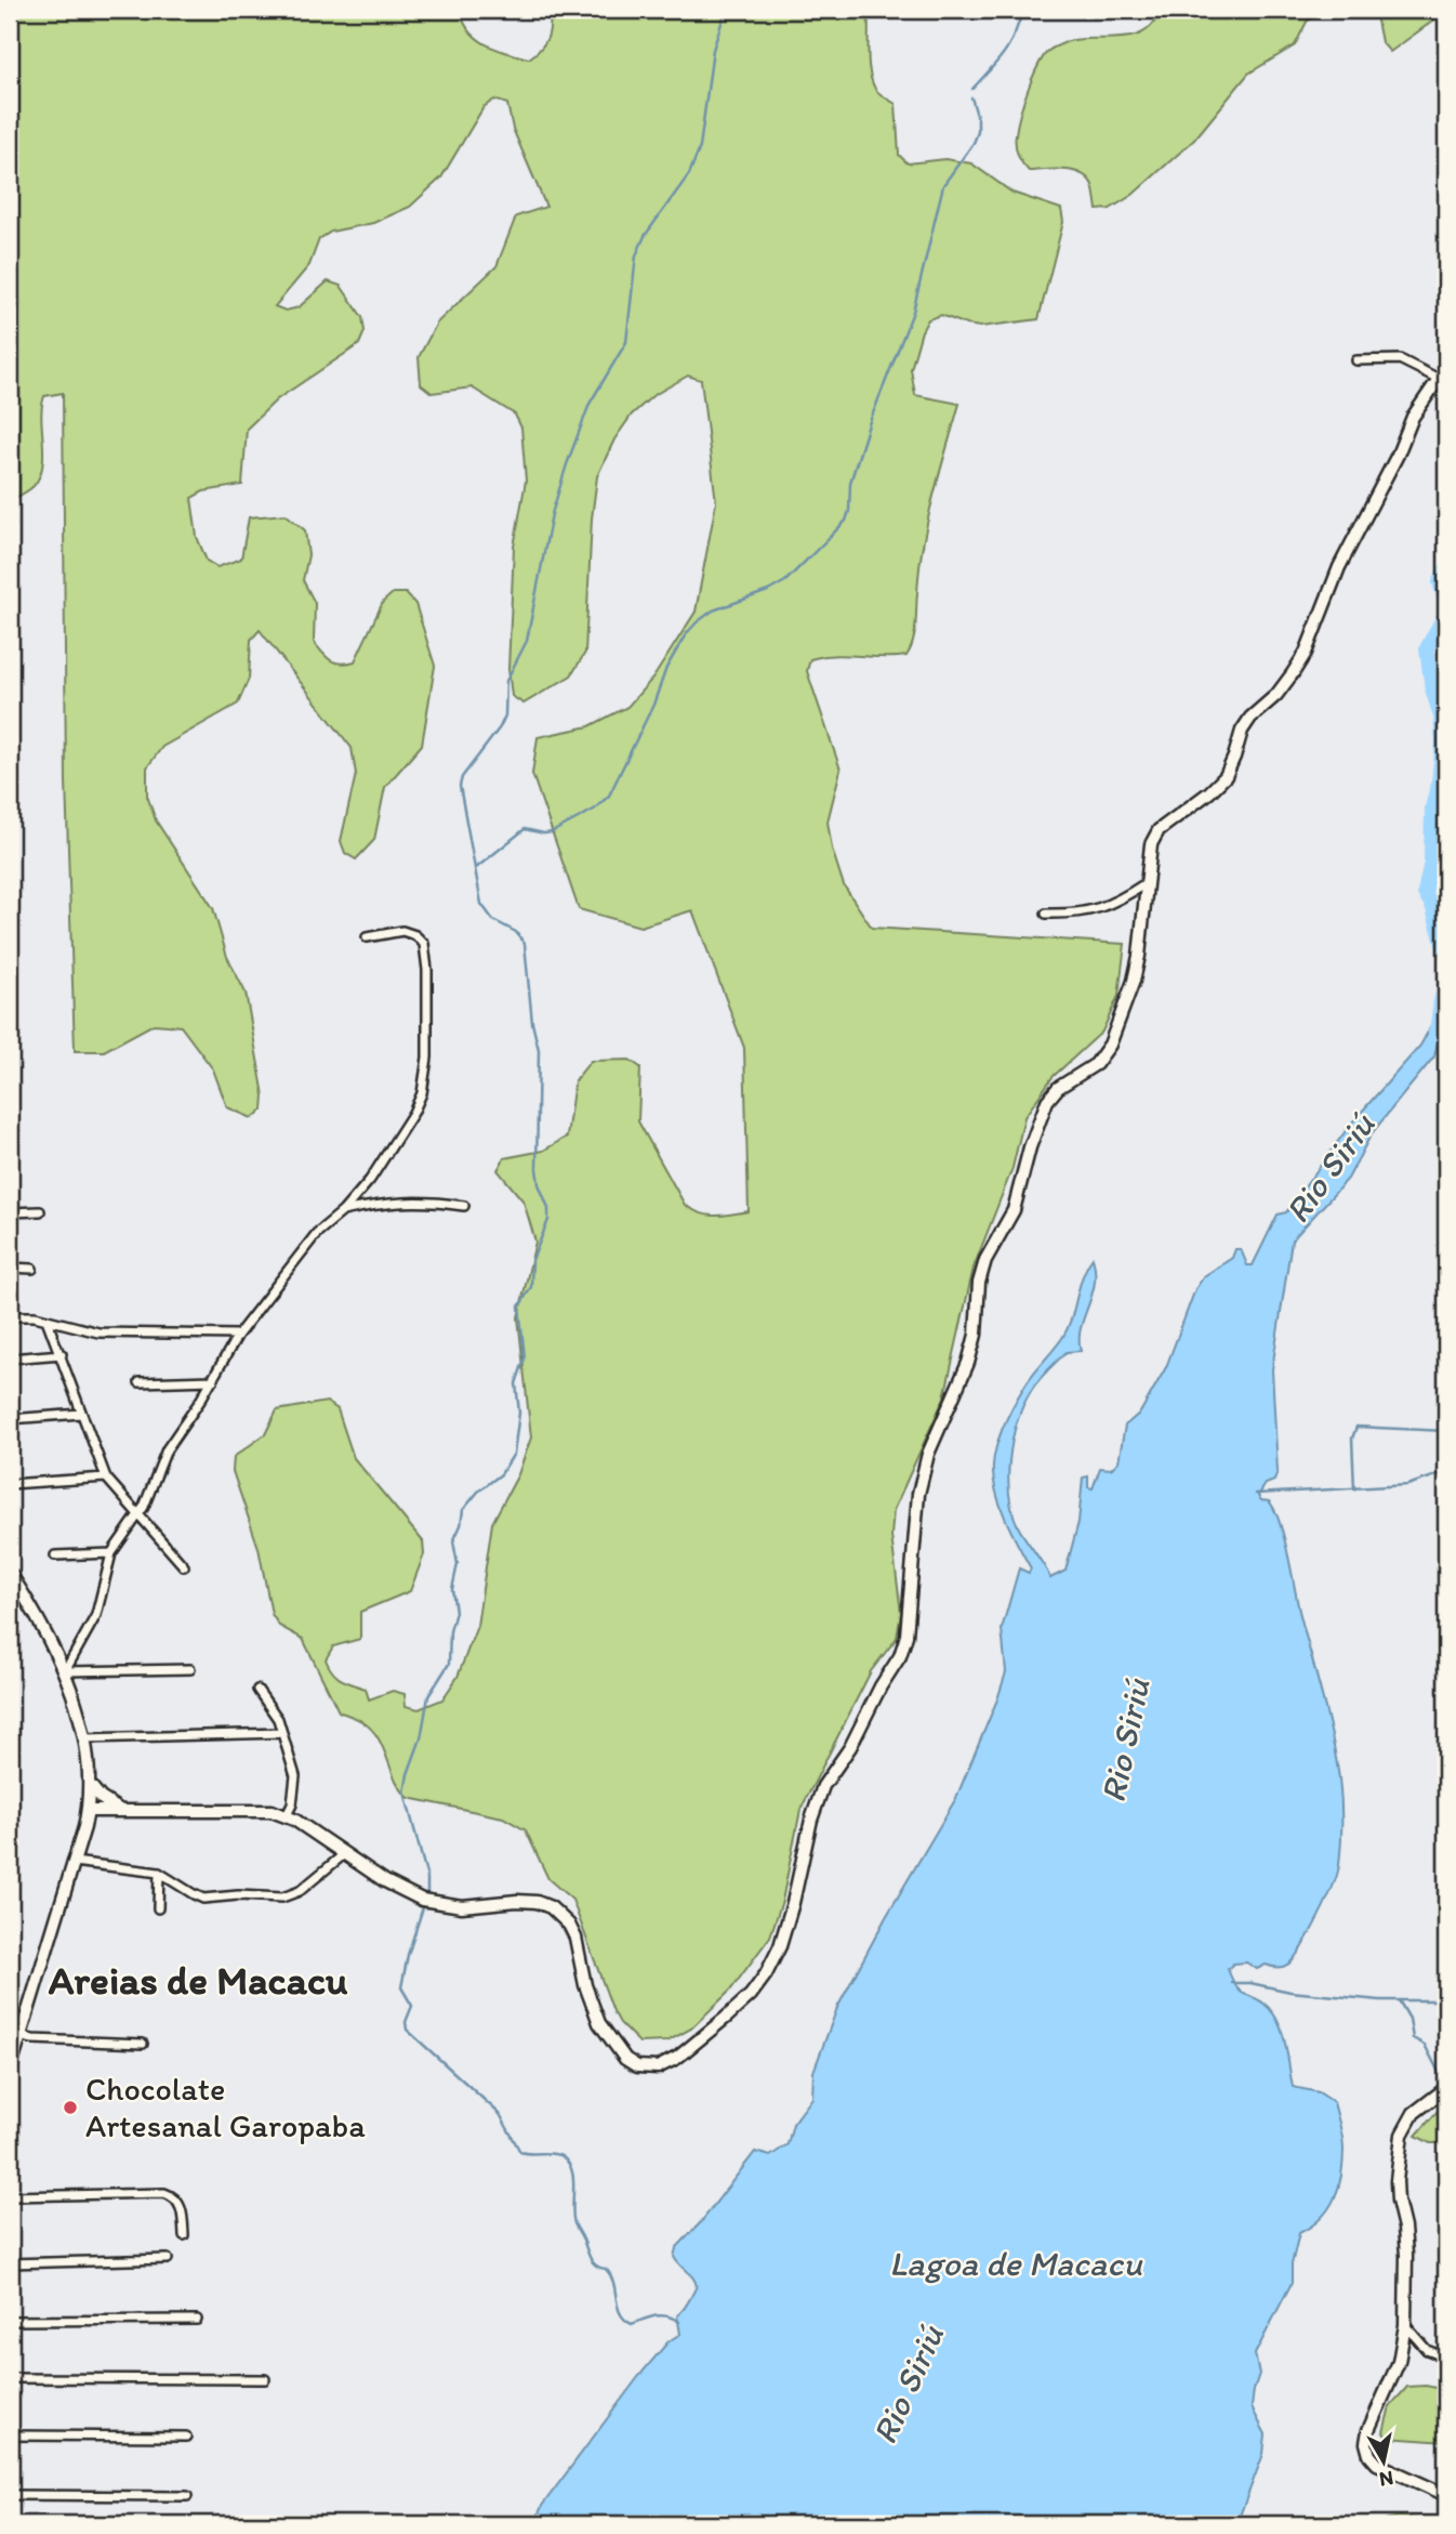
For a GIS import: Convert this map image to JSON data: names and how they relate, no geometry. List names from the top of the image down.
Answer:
{
  "districts": ["Areias de Macacu"],
  "water": ["Rio Siriú", "Lagoa de Macacu"],
  "places": ["Chocolate Artesanal Garopaba"],
  "north": "bottom"
}
